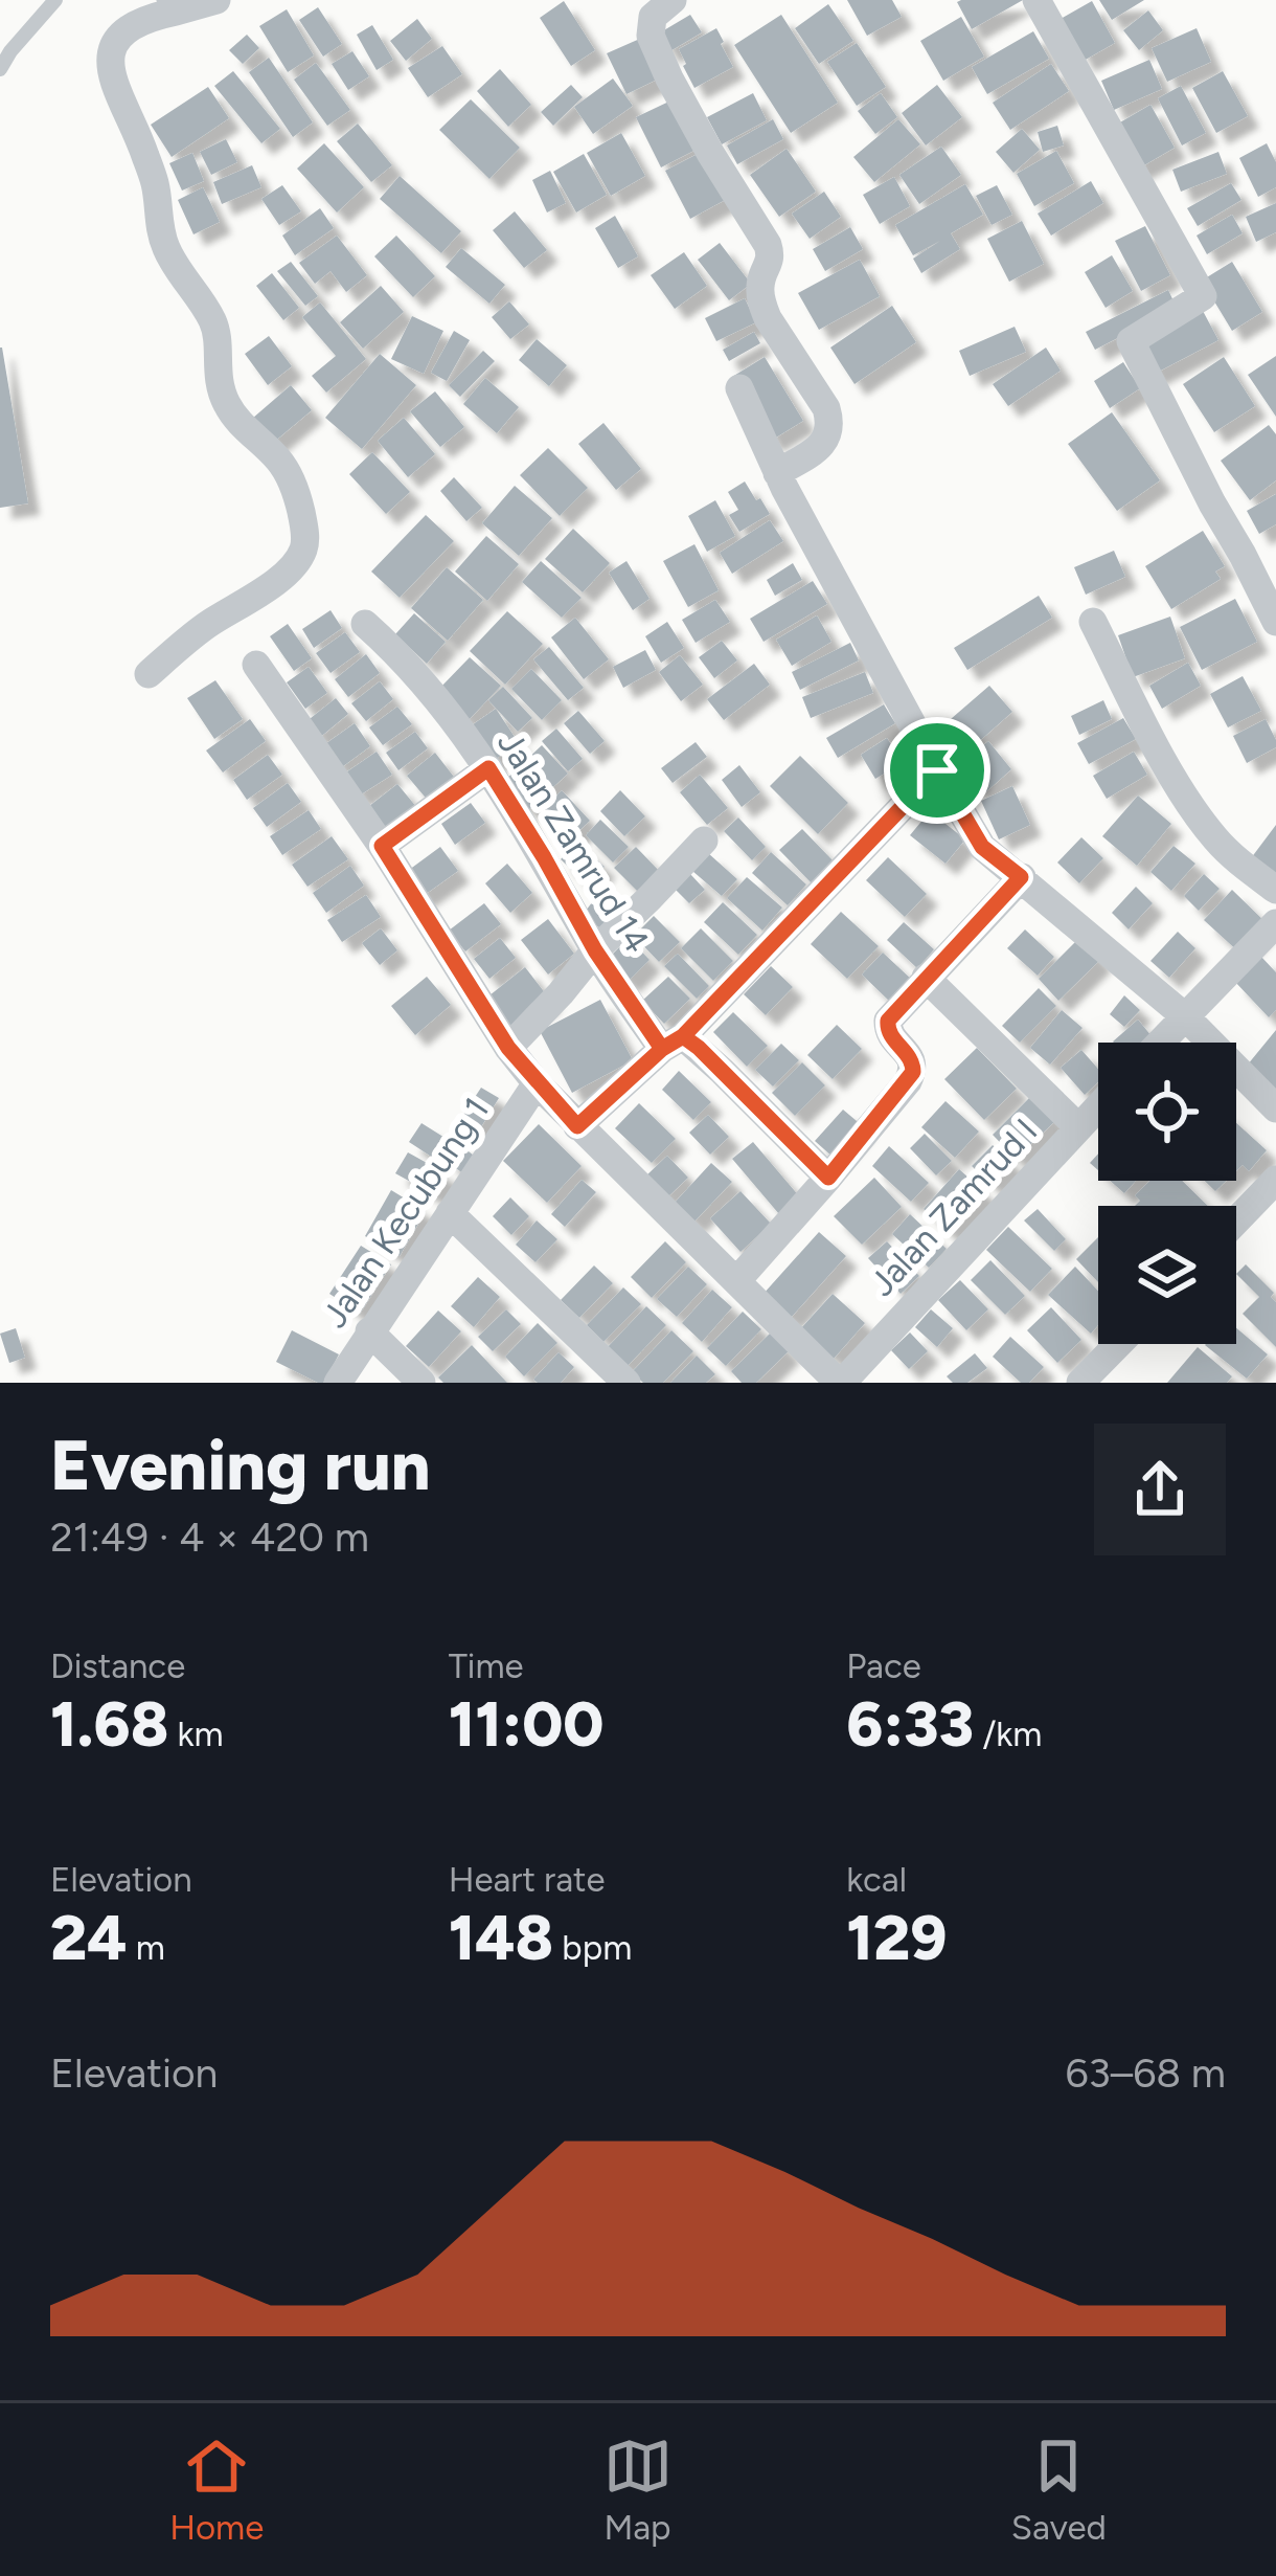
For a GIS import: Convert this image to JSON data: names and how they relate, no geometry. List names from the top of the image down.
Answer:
{
  "streets": {
    "street": ["Jalan Zamrud 14", "Jalan Zamrud I", "Jalan Kecubung 1"]
  },
  "page": {
    "heading": ["Evening run", "21:49 · 4 × 420 m"],
    "stats": [
      ["Distance", "1.68 km"],
      ["Time", "11:00"],
      ["Pace", "6:33 /km"],
      ["Elevation", "24 m"],
      ["Heart rate", "148 bpm"],
      ["kcal", "129"]
    ],
    "chart": ["Elevation", "63–68 m"],
    "tabs": ["Home", "Map", "Saved"]
  }
}
